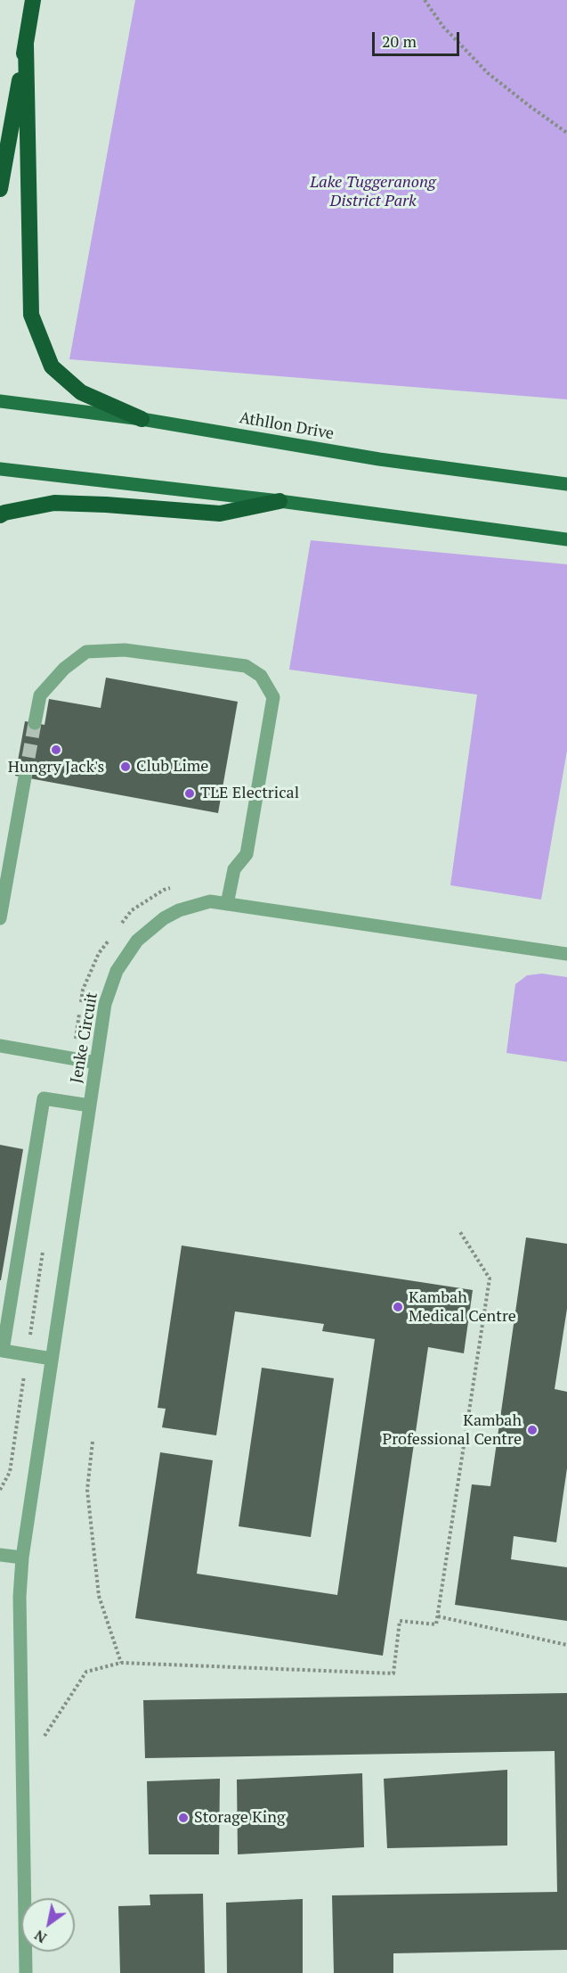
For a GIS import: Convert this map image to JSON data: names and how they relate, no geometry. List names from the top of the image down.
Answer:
{
  "streets": {
    "main road": ["Athllon Drive"],
    "street": ["Jenke Circuit"]
  },
  "parks": ["Lake Tuggeranong District Park"],
  "places": [
    "Hungry Jack's",
    "Club Lime",
    "TLE Electrical",
    "Kambah Medical Centre",
    "Kambah Professional Centre",
    "Storage King"
  ],
  "scale_bar": "20 m",
  "north": "bottom left"
}
